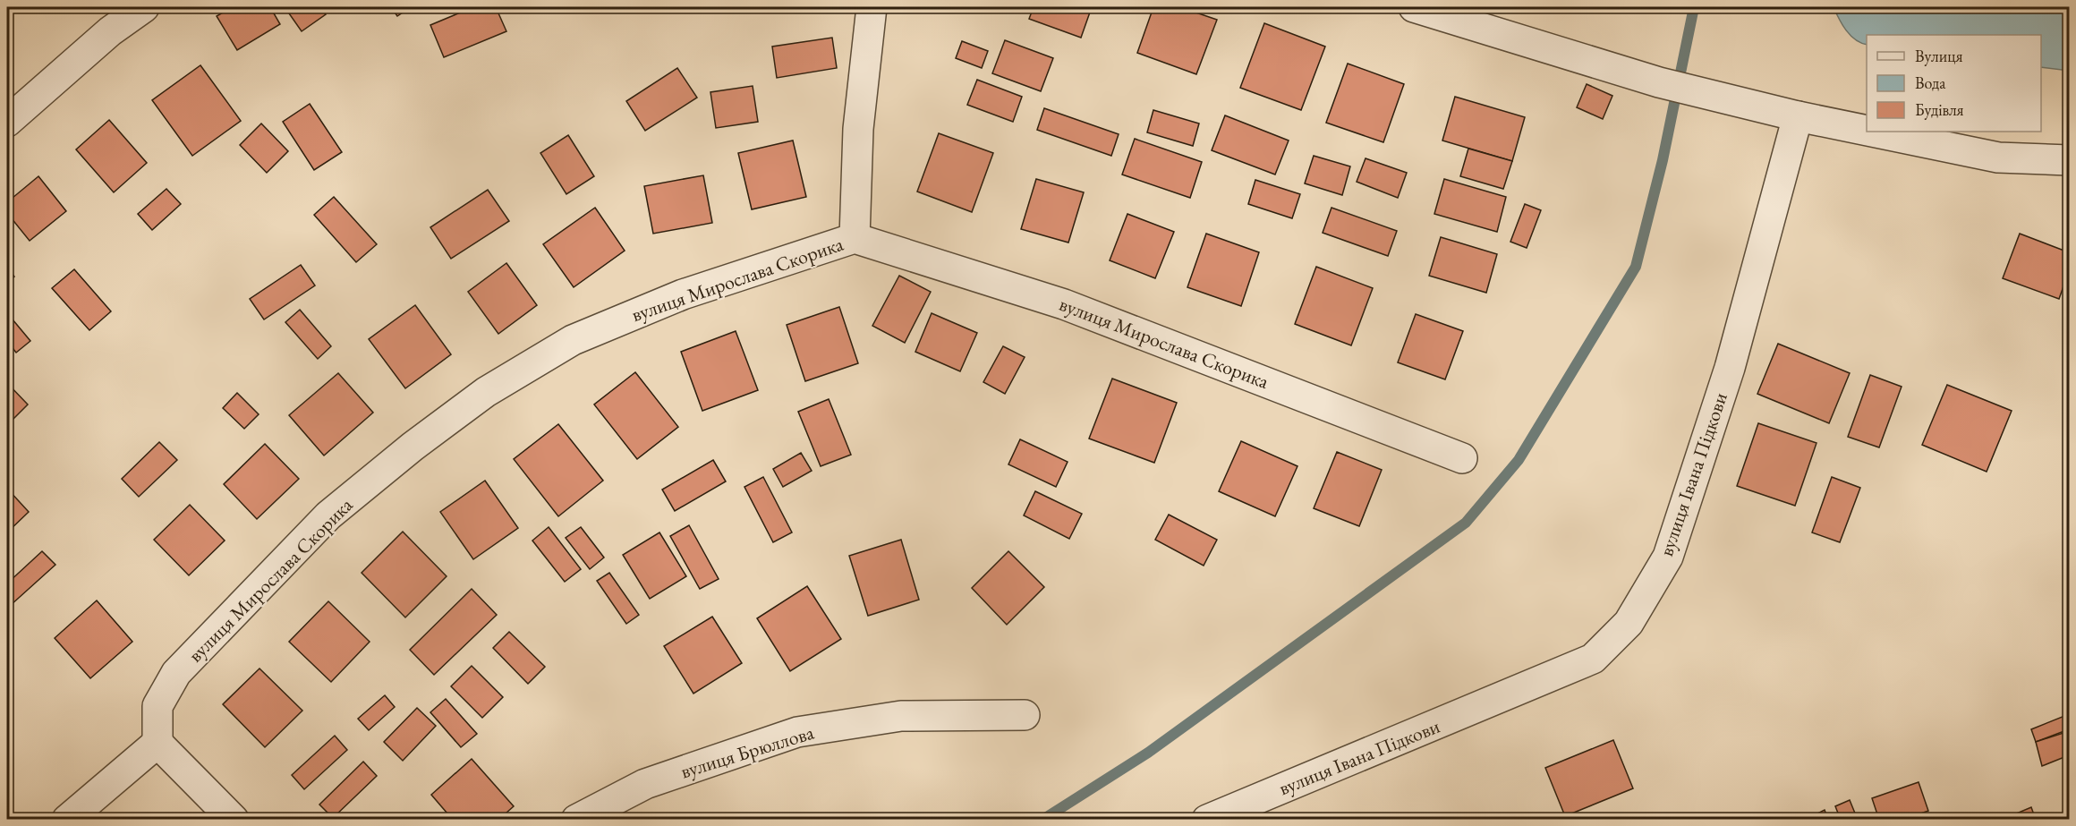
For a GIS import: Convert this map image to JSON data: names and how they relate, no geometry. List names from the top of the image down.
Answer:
{
  "streets": {
    "street": ["вулиця Мирослава Скорика", "вулиця Івана Підкови", "вулиця Брюллова"]
  },
  "legend": ["Вулиця", "Вода", "Будівля"]
}
